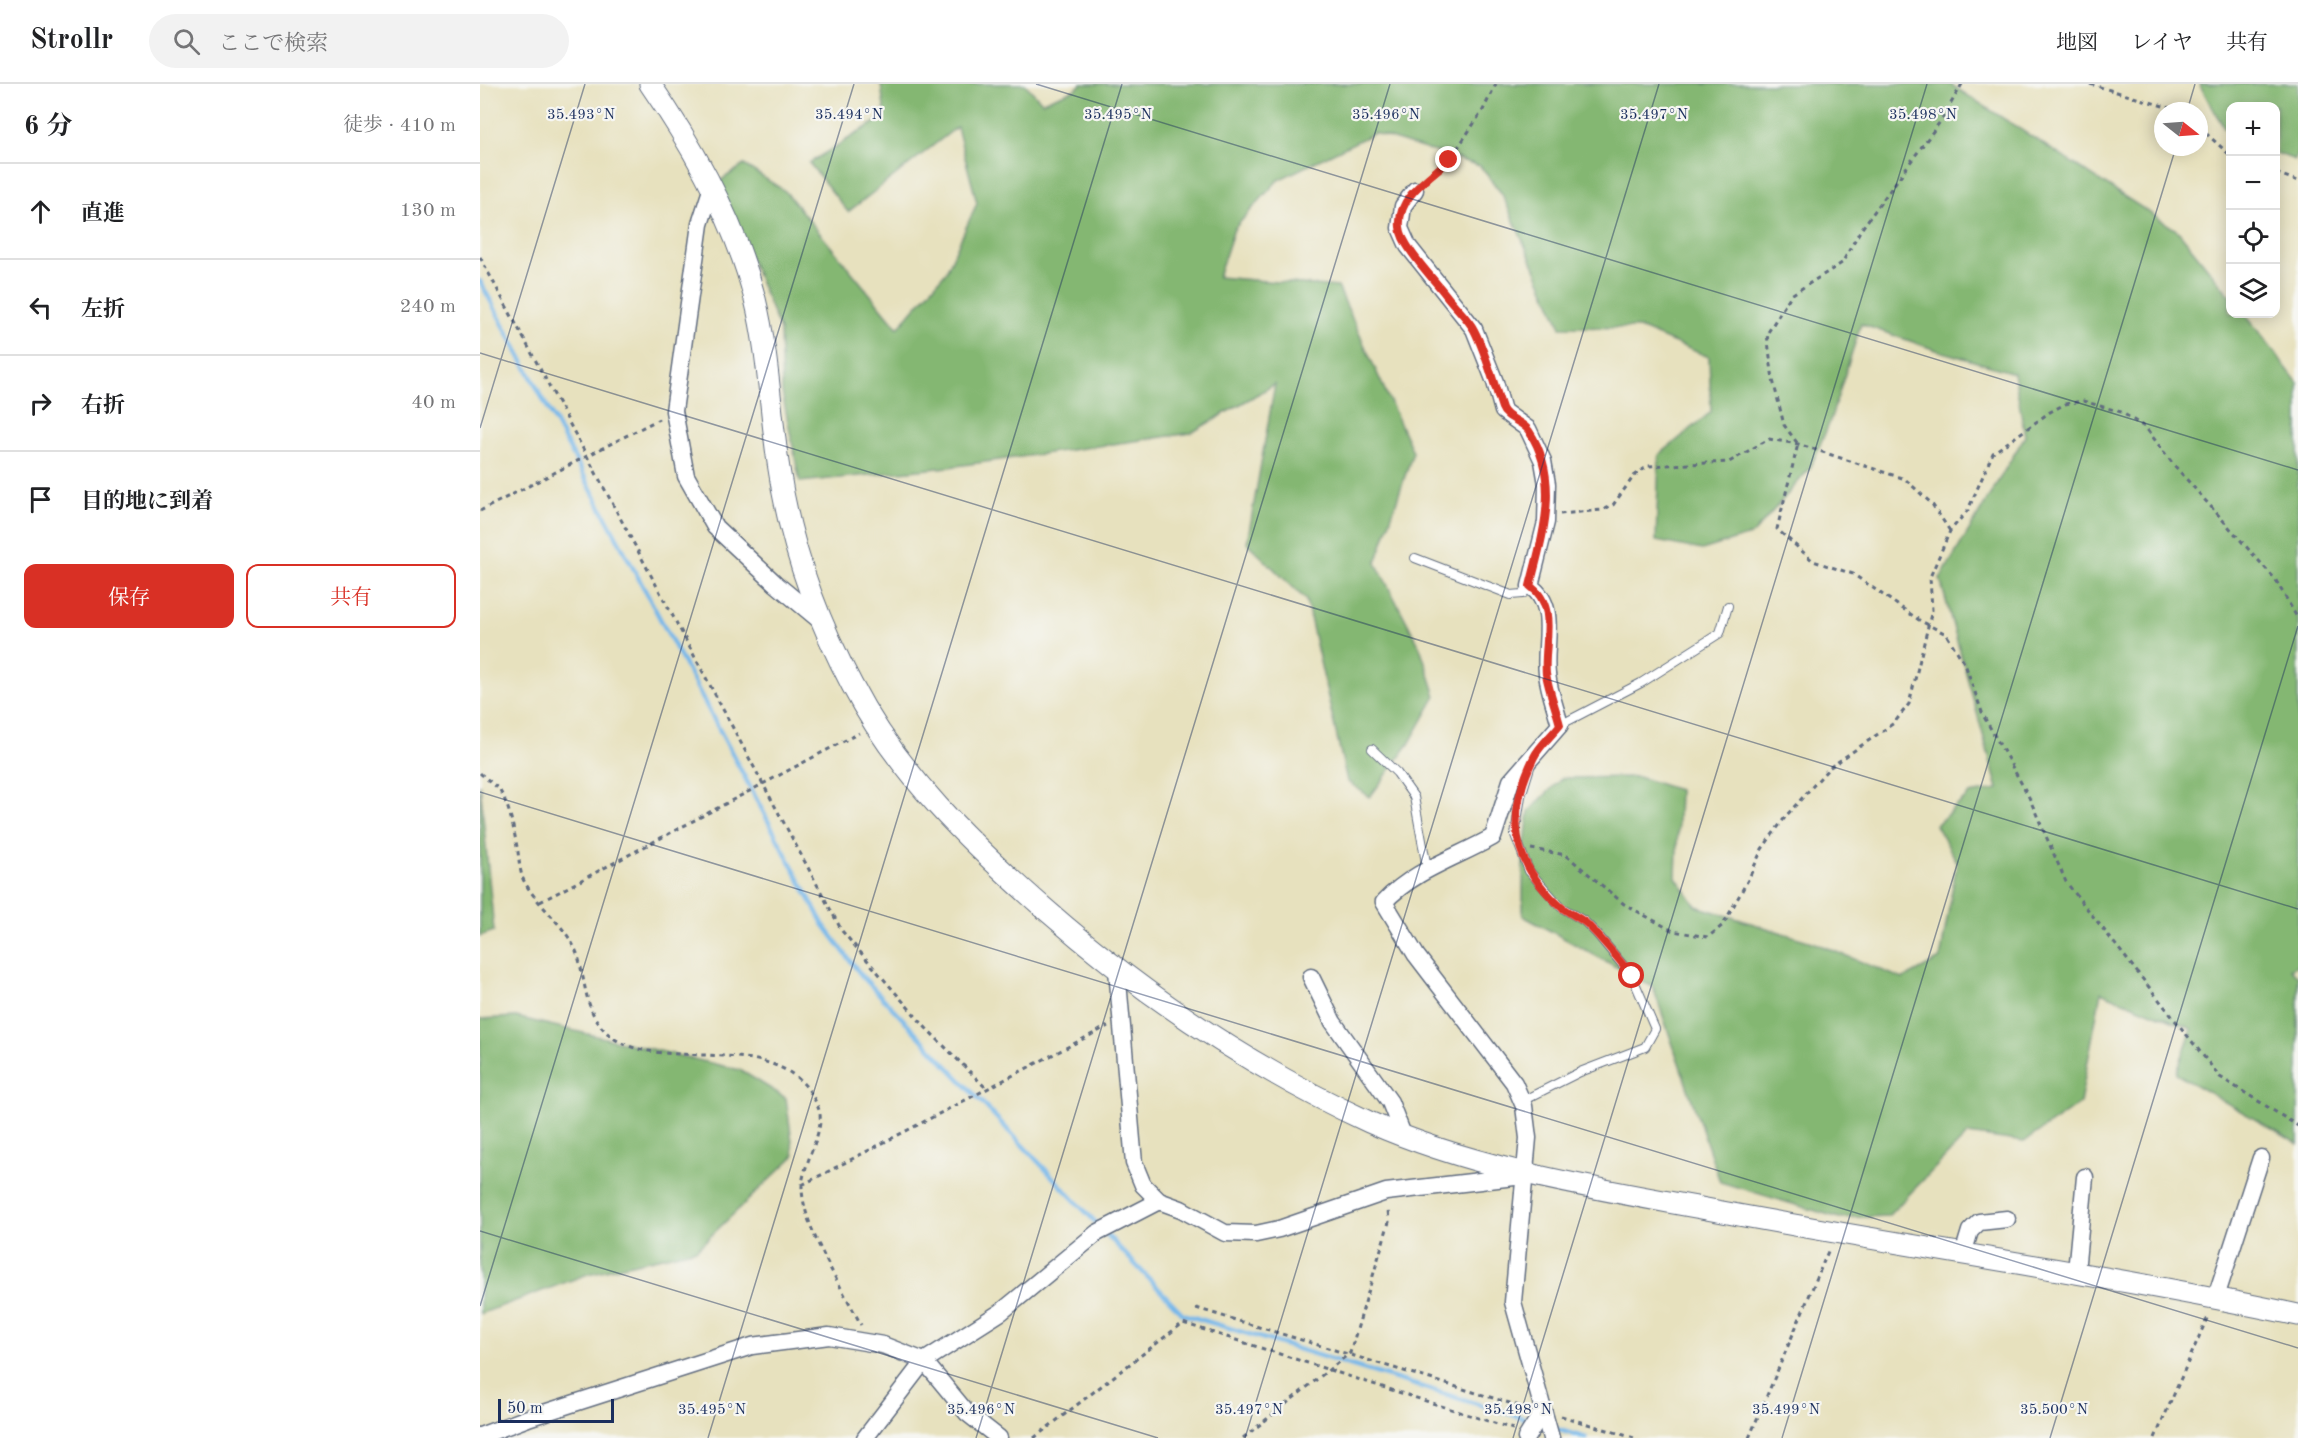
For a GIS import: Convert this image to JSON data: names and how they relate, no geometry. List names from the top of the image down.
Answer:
{
  "scale_bar": "50 m",
  "north": "right",
  "page": {
    "header": "Strollr",
    "search": "ここで検索",
    "nav": ["地図", "レイヤ", "共有"],
    "heading": ["6 分", "徒歩 · 410 m"],
    "map_buttons": ["+", "−"],
    "list": [
      ["直進", "130 m"],
      ["左折", "240 m"],
      ["右折", "40 m"],
      "目的地に到着"
    ],
    "buttons": ["保存", "共有"],
    "scale": "50 m"
  },
  "coordinates": [
    "35.493°N",
    "35.494°N",
    "35.495°N",
    "35.496°N",
    "35.497°N",
    "35.498°N",
    "35.499°N",
    "35.500°N"
  ]
}
